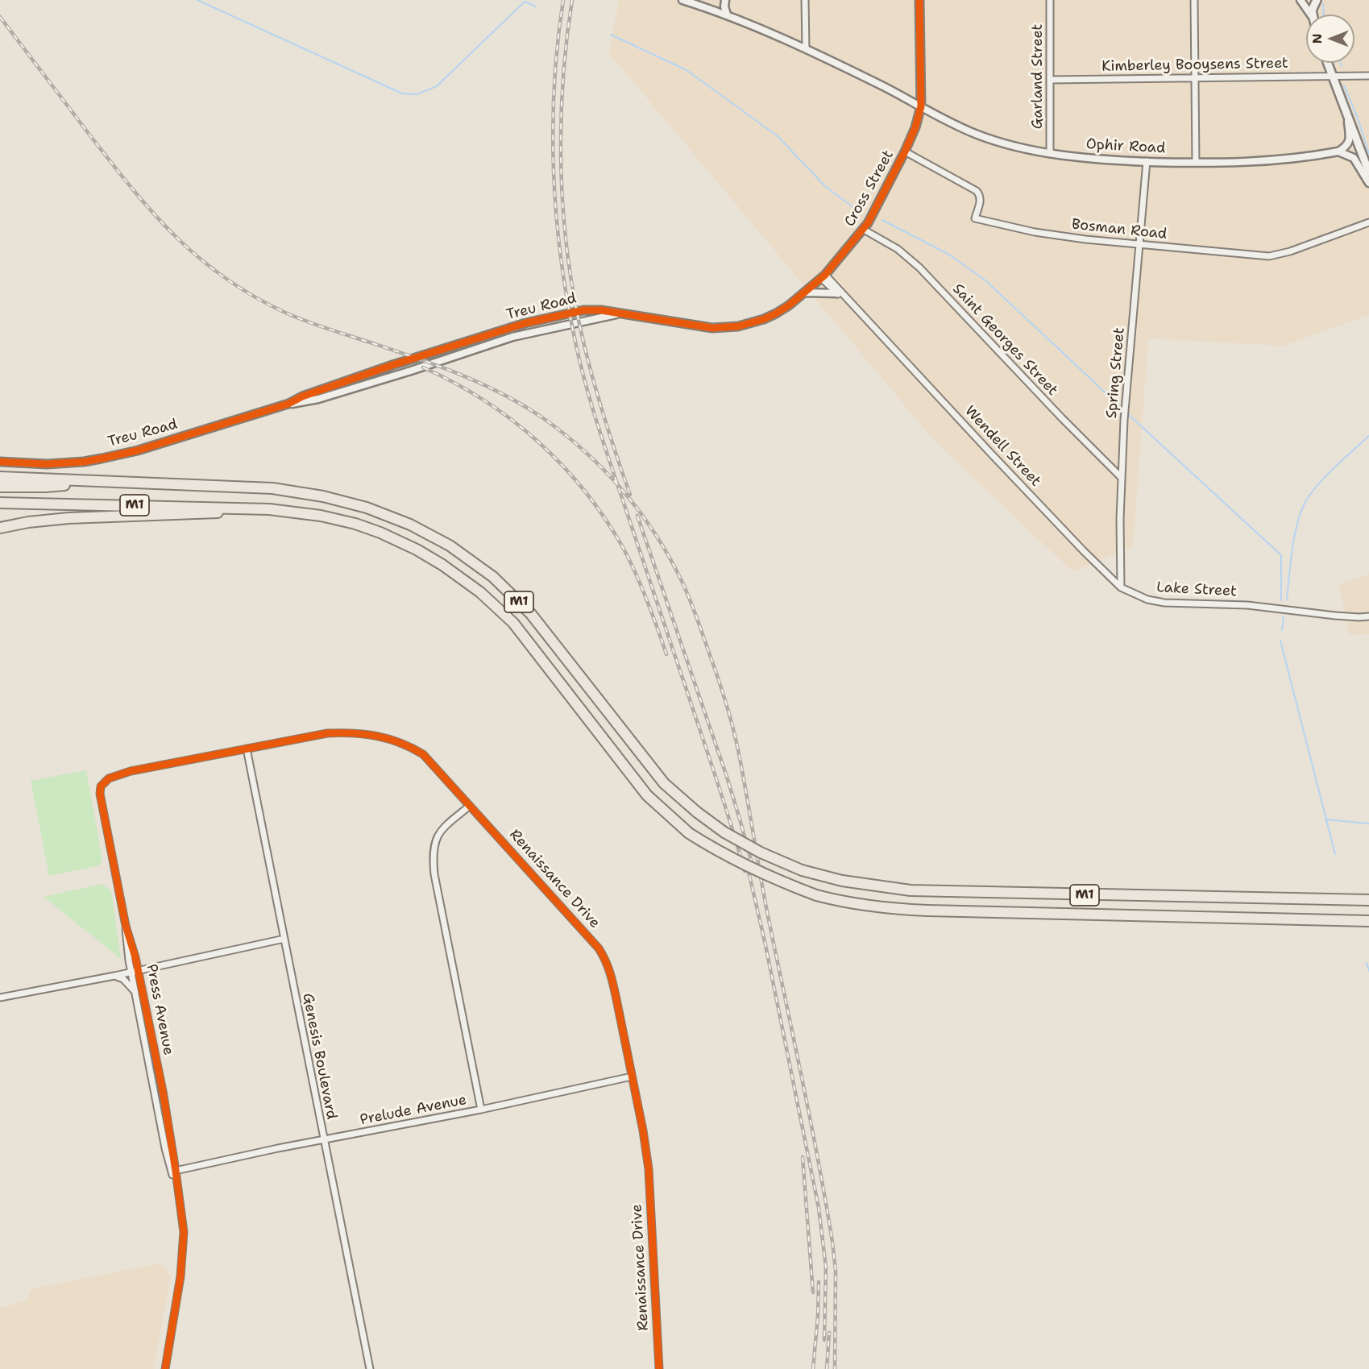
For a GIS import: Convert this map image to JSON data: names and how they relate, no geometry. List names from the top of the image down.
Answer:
{
  "streets": {
    "highway": ["M1"],
    "street": [
      "Kimberley Booysens Street",
      "Garland Street",
      "Ophir Road",
      "Cross Street",
      "Bosman Road",
      "Treu Road",
      "Saint Georges Street",
      "Spring Street",
      "Wendell Street",
      "Lake Street",
      "Renaissance Drive",
      "Press Avenue",
      "Genesis Boulevard",
      "Prelude Avenue"
    ]
  },
  "crossings": [
    ["Kimberley Booysens Street", "Garland Street"],
    ["Garland Street", "Ophir Road"],
    ["Ophir Road", "Cross Street"],
    ["Ophir Road", "Spring Street"],
    ["Cross Street", "Bosman Road"],
    ["Cross Street", "Treu Road"],
    ["Cross Street", "Saint Georges Street"],
    ["Cross Street", "Wendell Street"],
    ["Bosman Road", "Spring Street"],
    ["Treu Road", "Wendell Street"],
    ["Saint Georges Street", "Spring Street"],
    ["Spring Street", "Wendell Street"],
    ["Spring Street", "Lake Street"],
    ["Wendell Street", "Lake Street"],
    ["Renaissance Drive", "Press Avenue"],
    ["Renaissance Drive", "Genesis Boulevard"],
    ["Renaissance Drive", "Prelude Avenue"],
    ["Press Avenue", "Prelude Avenue"],
    ["Genesis Boulevard", "Prelude Avenue"]
  ],
  "north": "left"
}
